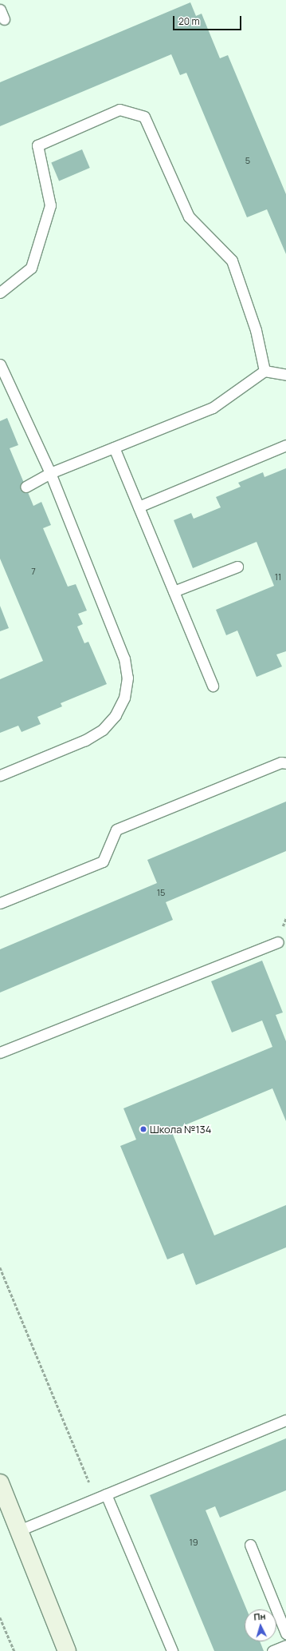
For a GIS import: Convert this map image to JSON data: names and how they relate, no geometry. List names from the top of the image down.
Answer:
{
  "places": ["Школа №134"],
  "house_numbers": [
    "5",
    "7",
    "11",
    "15",
    "19"
  ],
  "scale_bar": "20 m",
  "north": "top"
}
